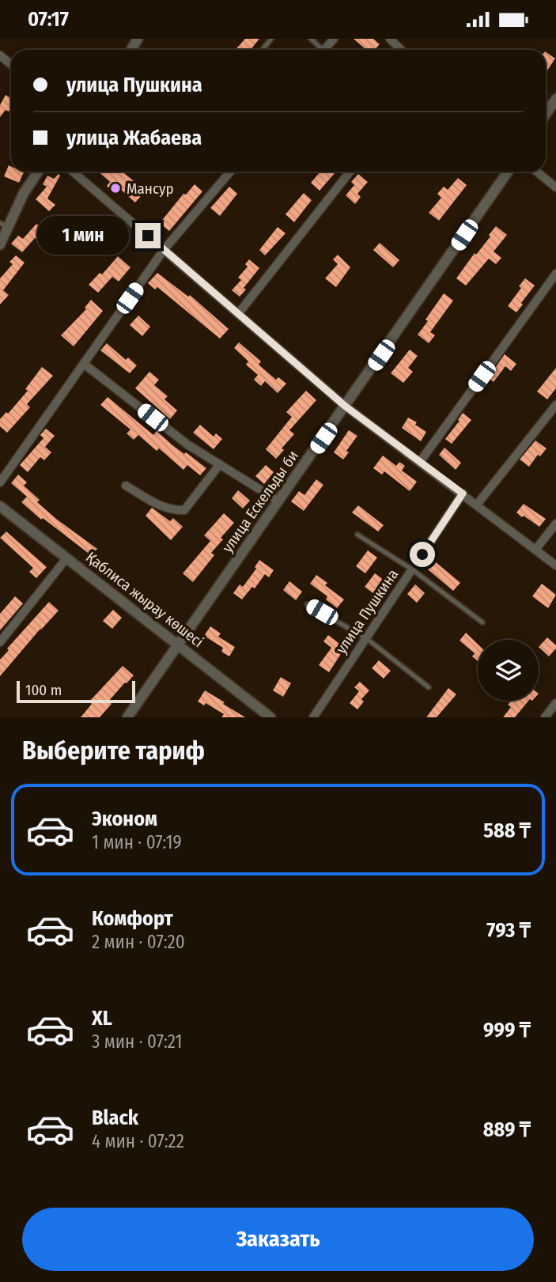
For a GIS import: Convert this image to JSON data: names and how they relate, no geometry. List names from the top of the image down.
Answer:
{
  "streets": {
    "street": ["улица Ескельды би", "Қаблиса жырау көшесі", "улица Пушкина"]
  },
  "crossings": [
    ["улица Ескельды би", "Қаблиса жырау көшесі"]
  ],
  "places": ["Мансур"],
  "scale_bar": "100 m",
  "page": {
    "status": "07:17",
    "banner": ["улица Пушкина", "улица Жабаева"],
    "bubble": "1 мин",
    "scale": "100 m",
    "heading": "Выберите тариф",
    "list": [
      {
        "name": "Эконом",
        "note": "1 мин · 07:19",
        "value": "588 ₸"
      },
      {
        "name": "Комфорт",
        "note": "2 мин · 07:20",
        "value": "793 ₸"
      },
      {
        "name": "XL",
        "note": "3 мин · 07:21",
        "value": "999 ₸"
      },
      {
        "name": "Black",
        "note": "4 мин · 07:22",
        "value": "889 ₸"
      }
    ],
    "buttons": "Заказать"
  }
}
